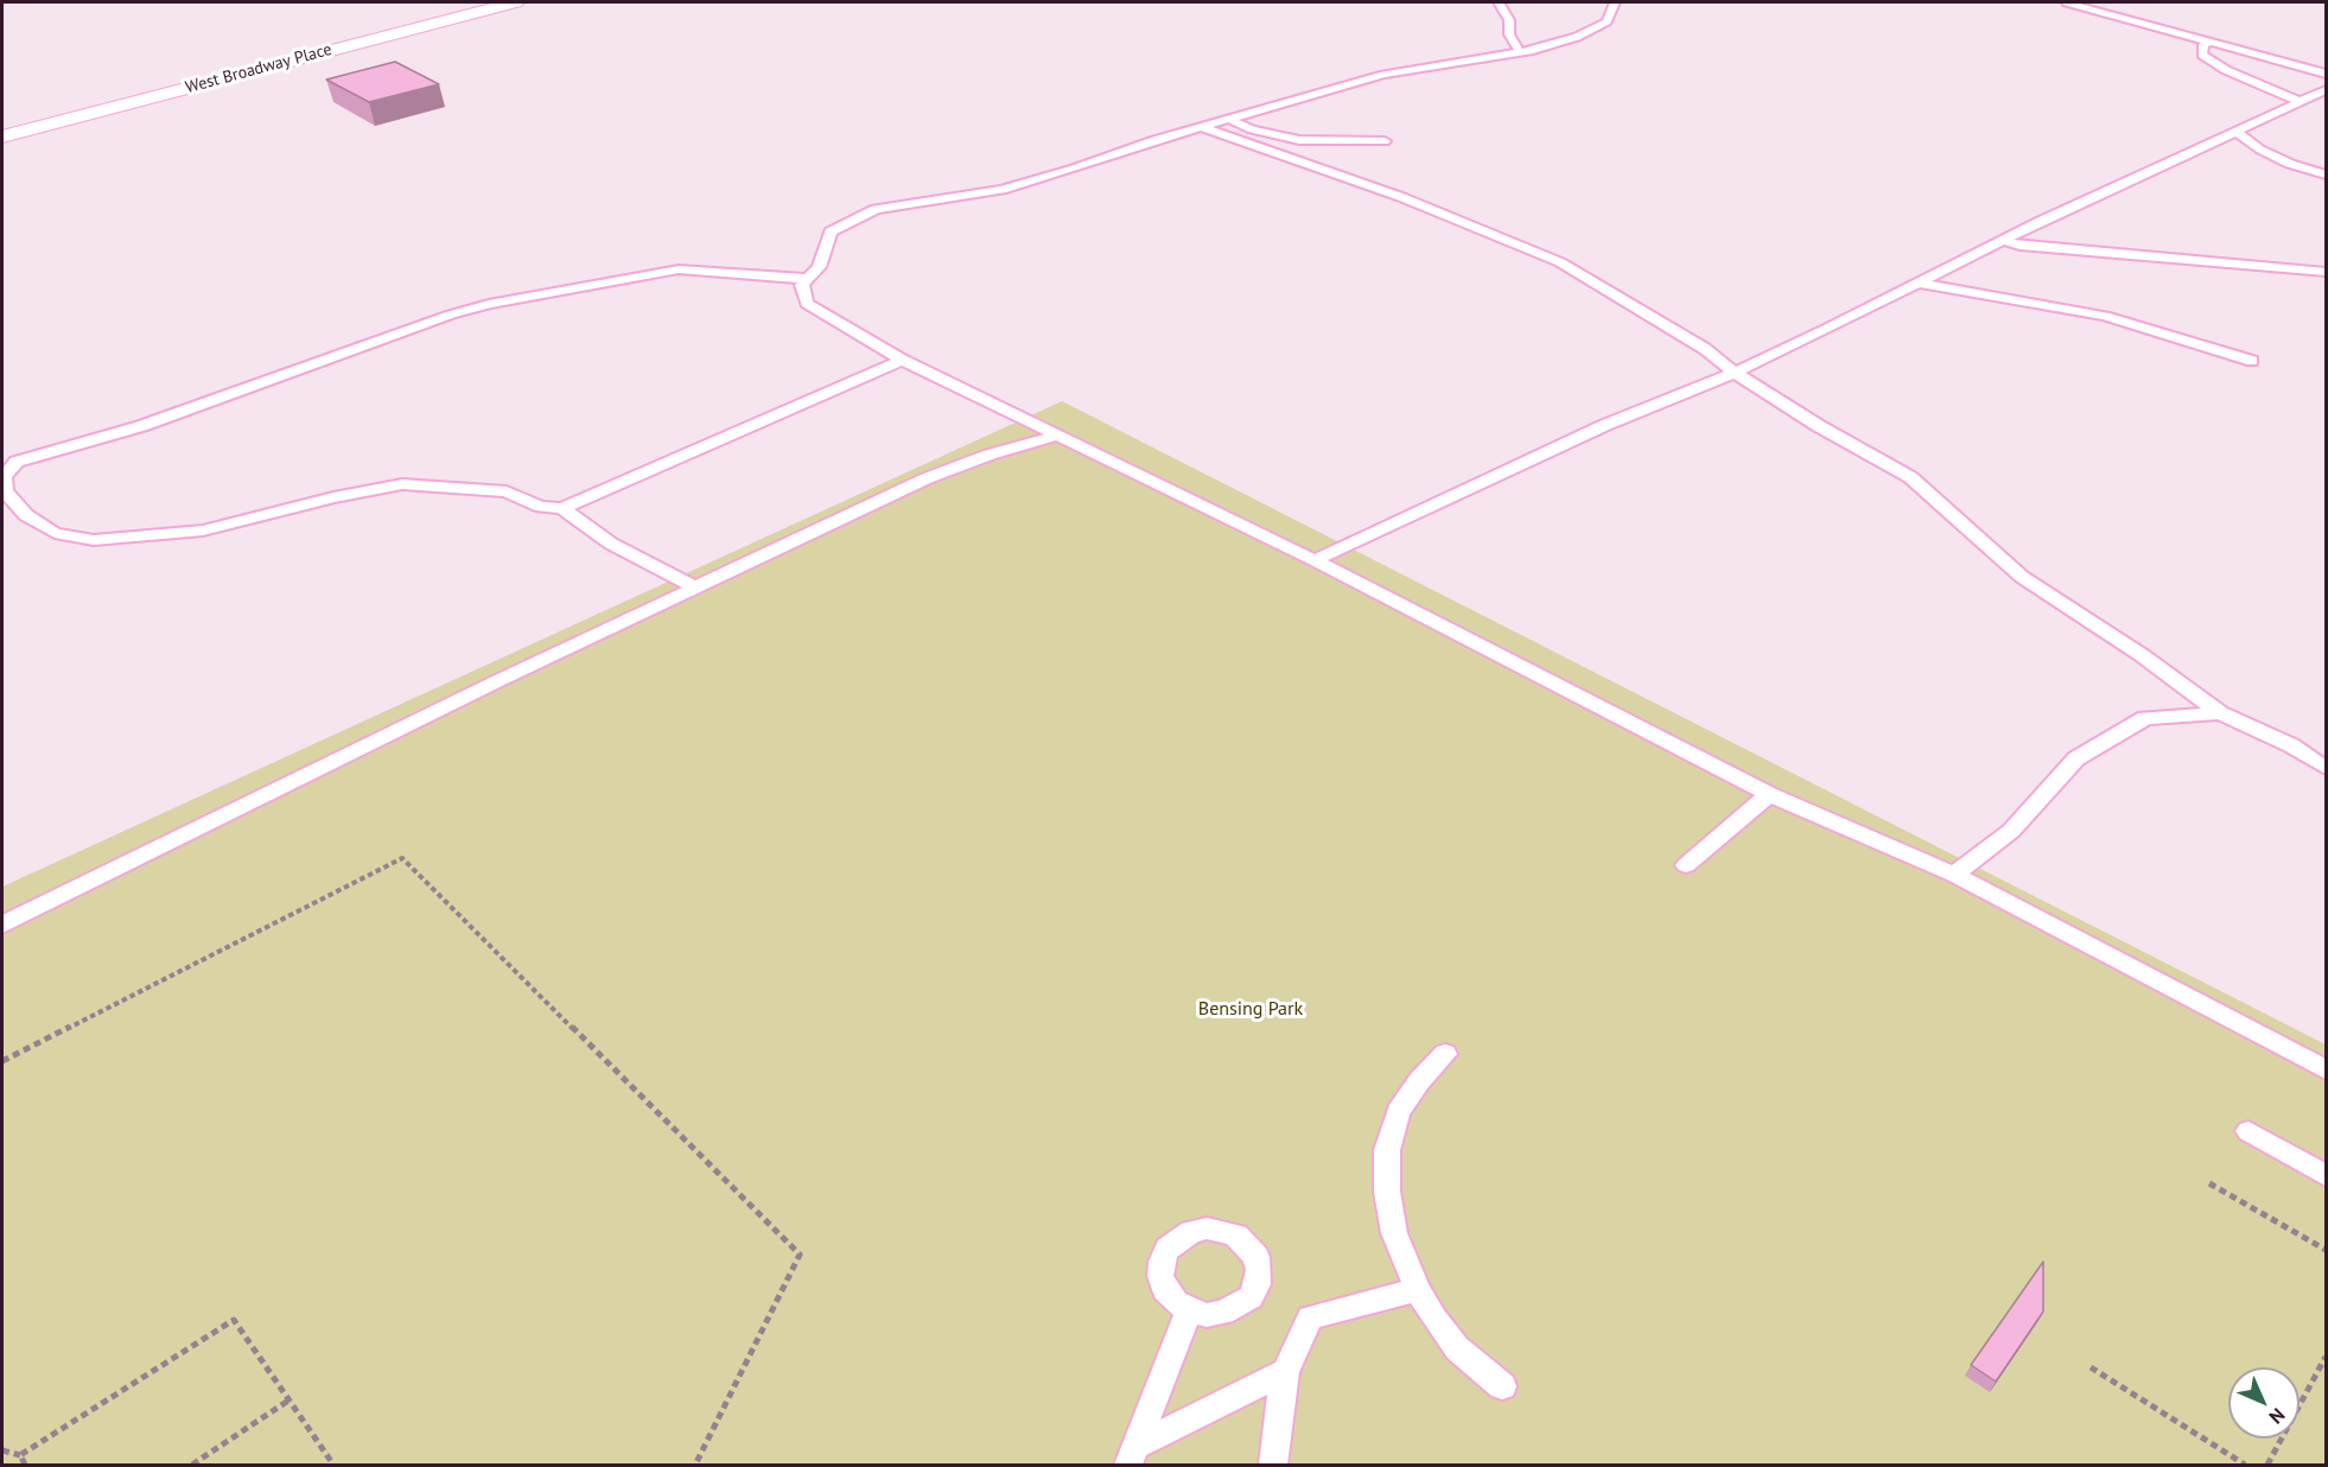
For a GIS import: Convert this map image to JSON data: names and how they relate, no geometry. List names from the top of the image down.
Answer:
{
  "streets": {
    "street": ["West Broadway Place"]
  },
  "parks": ["Bensing Park"],
  "north": "bottom right"
}
